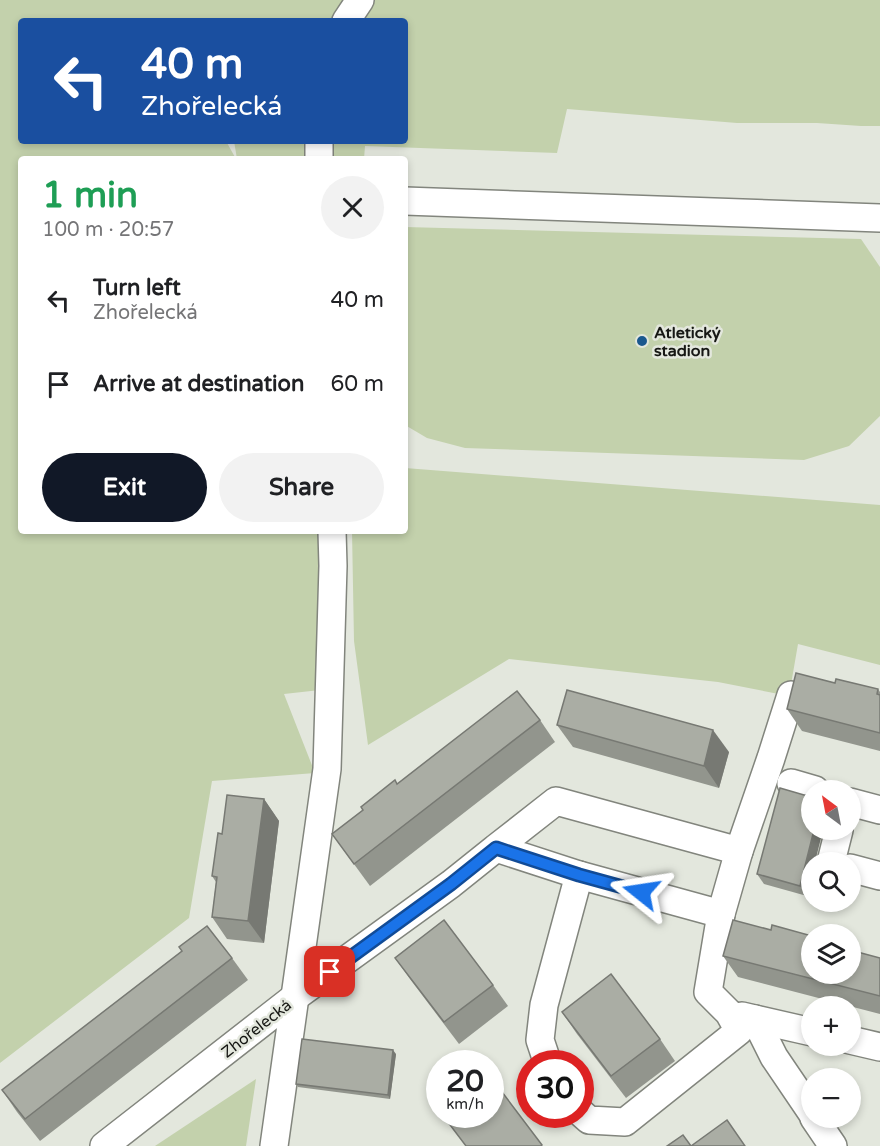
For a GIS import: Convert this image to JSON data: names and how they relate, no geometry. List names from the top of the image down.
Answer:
{
  "streets": {
    "street": ["Zhořelecká"]
  },
  "places": ["Atletický stadion"],
  "north": "top left",
  "page": {
    "turn": ["40 m", "Zhořelecká"],
    "heading": ["1 min", "100 m · 20:57"],
    "list": [
      {
        "name": "Turn left",
        "note": "Zhořelecká",
        "value": "40 m"
      },
      {
        "name": "Arrive at destination",
        "value": "60 m"
      }
    ],
    "buttons": ["Exit", "Share"],
    "map_buttons": ["+", "−"],
    "speed": "20 km/h",
    "limit": "30"
  }
}
